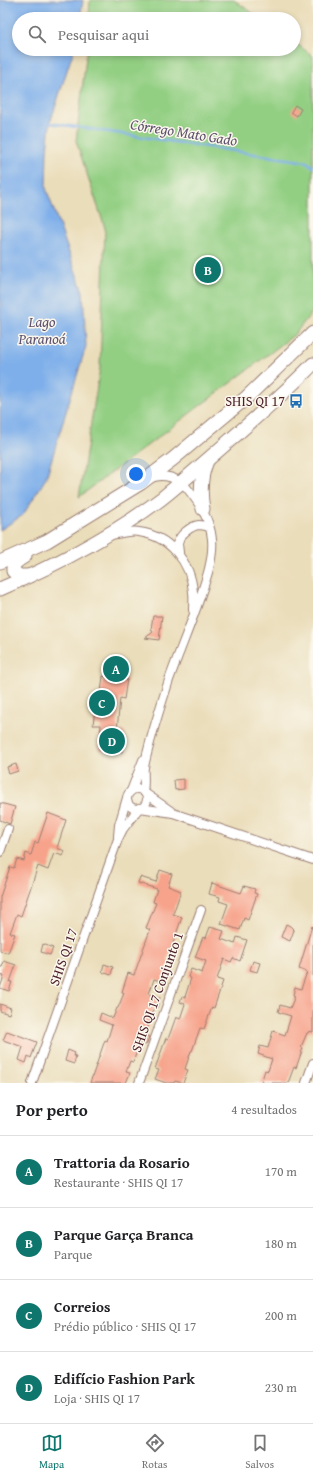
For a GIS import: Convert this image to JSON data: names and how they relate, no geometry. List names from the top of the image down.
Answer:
{
  "streets": {
    "street": ["SHIS QI 17", "SHIS QI 17 Conjunto 1"]
  },
  "water": ["Córrego Mato Gado", "Lago Paranoá"],
  "places": {
    "bus stop": ["SHIS QI 17"]
  },
  "page": {
    "search": "Pesquisar aqui",
    "pins": [
      "B",
      "A",
      "C",
      "D"
    ],
    "heading": ["Por perto", "4 resultados"],
    "list": [
      {
        "mark": "A",
        "name": "Trattoria da Rosario",
        "note": "Restaurante · SHIS QI 17",
        "value": "170 m"
      },
      {
        "mark": "B",
        "name": "Parque Garça Branca",
        "note": "Parque",
        "value": "180 m"
      },
      {
        "mark": "C",
        "name": "Correios",
        "note": "Prédio público · SHIS QI 17",
        "value": "200 m"
      },
      {
        "mark": "D",
        "name": "Edifício Fashion Park",
        "note": "Loja · SHIS QI 17",
        "value": "230 m"
      }
    ],
    "nav": ["Mapa", "Rotas", "Salvos"]
  }
}
